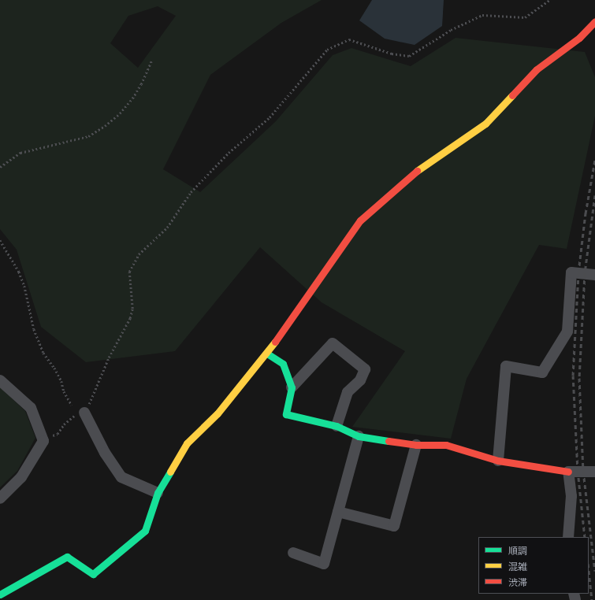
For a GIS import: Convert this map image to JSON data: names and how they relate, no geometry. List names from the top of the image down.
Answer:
{
  "legend": ["順調", "混雑", "渋滞"]
}
